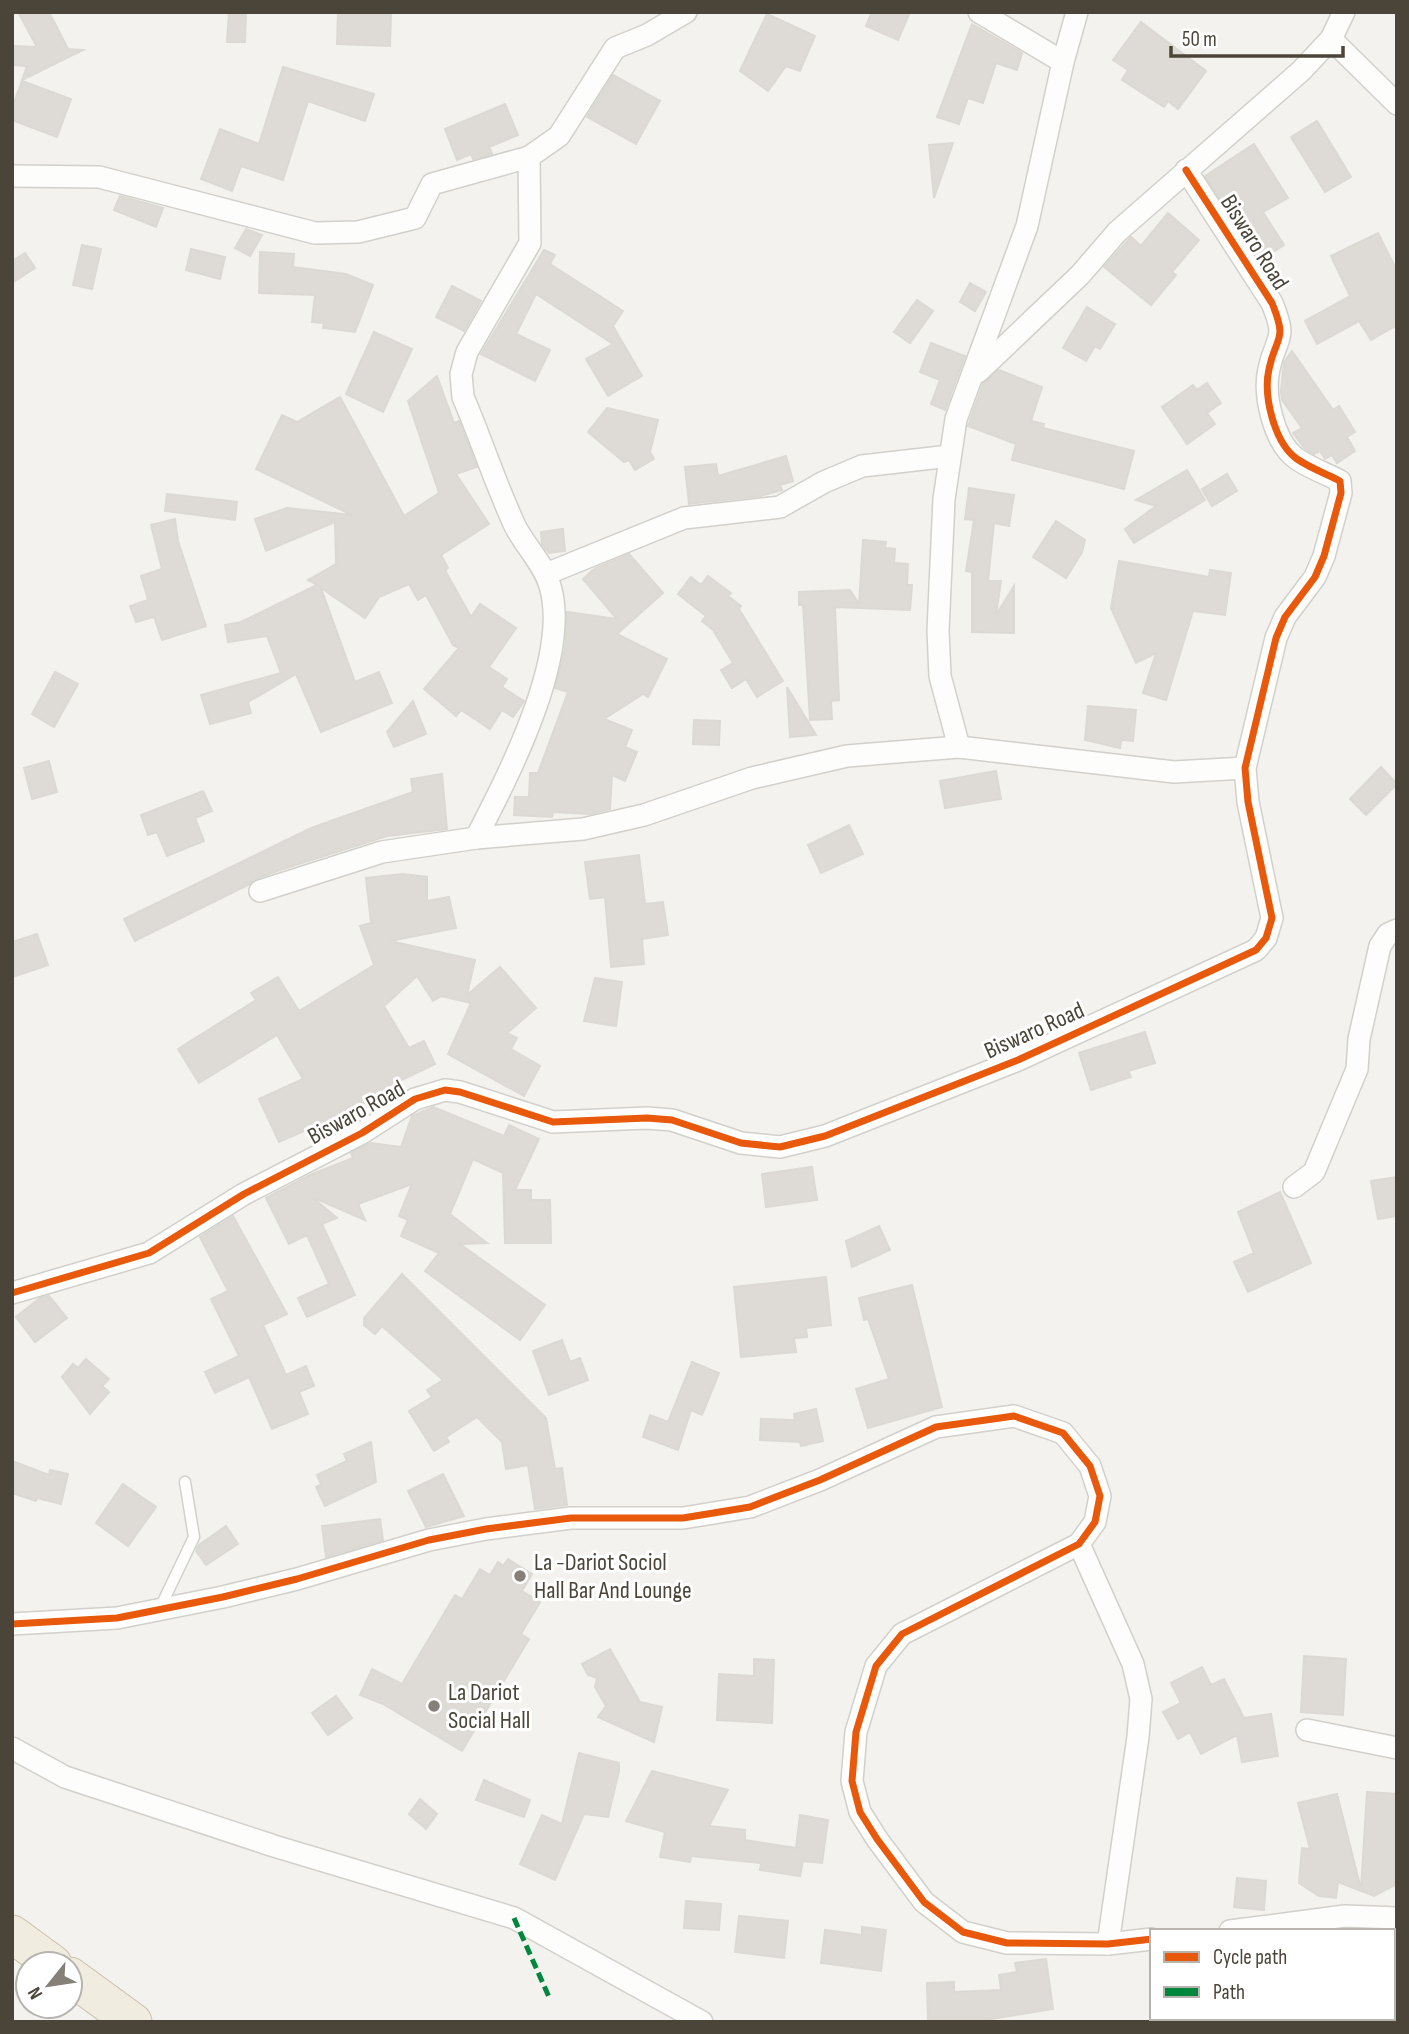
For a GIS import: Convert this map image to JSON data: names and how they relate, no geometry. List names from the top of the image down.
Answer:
{
  "streets": {
    "street": ["Biswaro Road"]
  },
  "places": ["La -Dariot Sociol Hall Bar And Lounge", "La Dariot Social Hall"],
  "legend": ["Cycle path", "Path"],
  "scale_bar": "50 m",
  "north": "bottom left"
}
